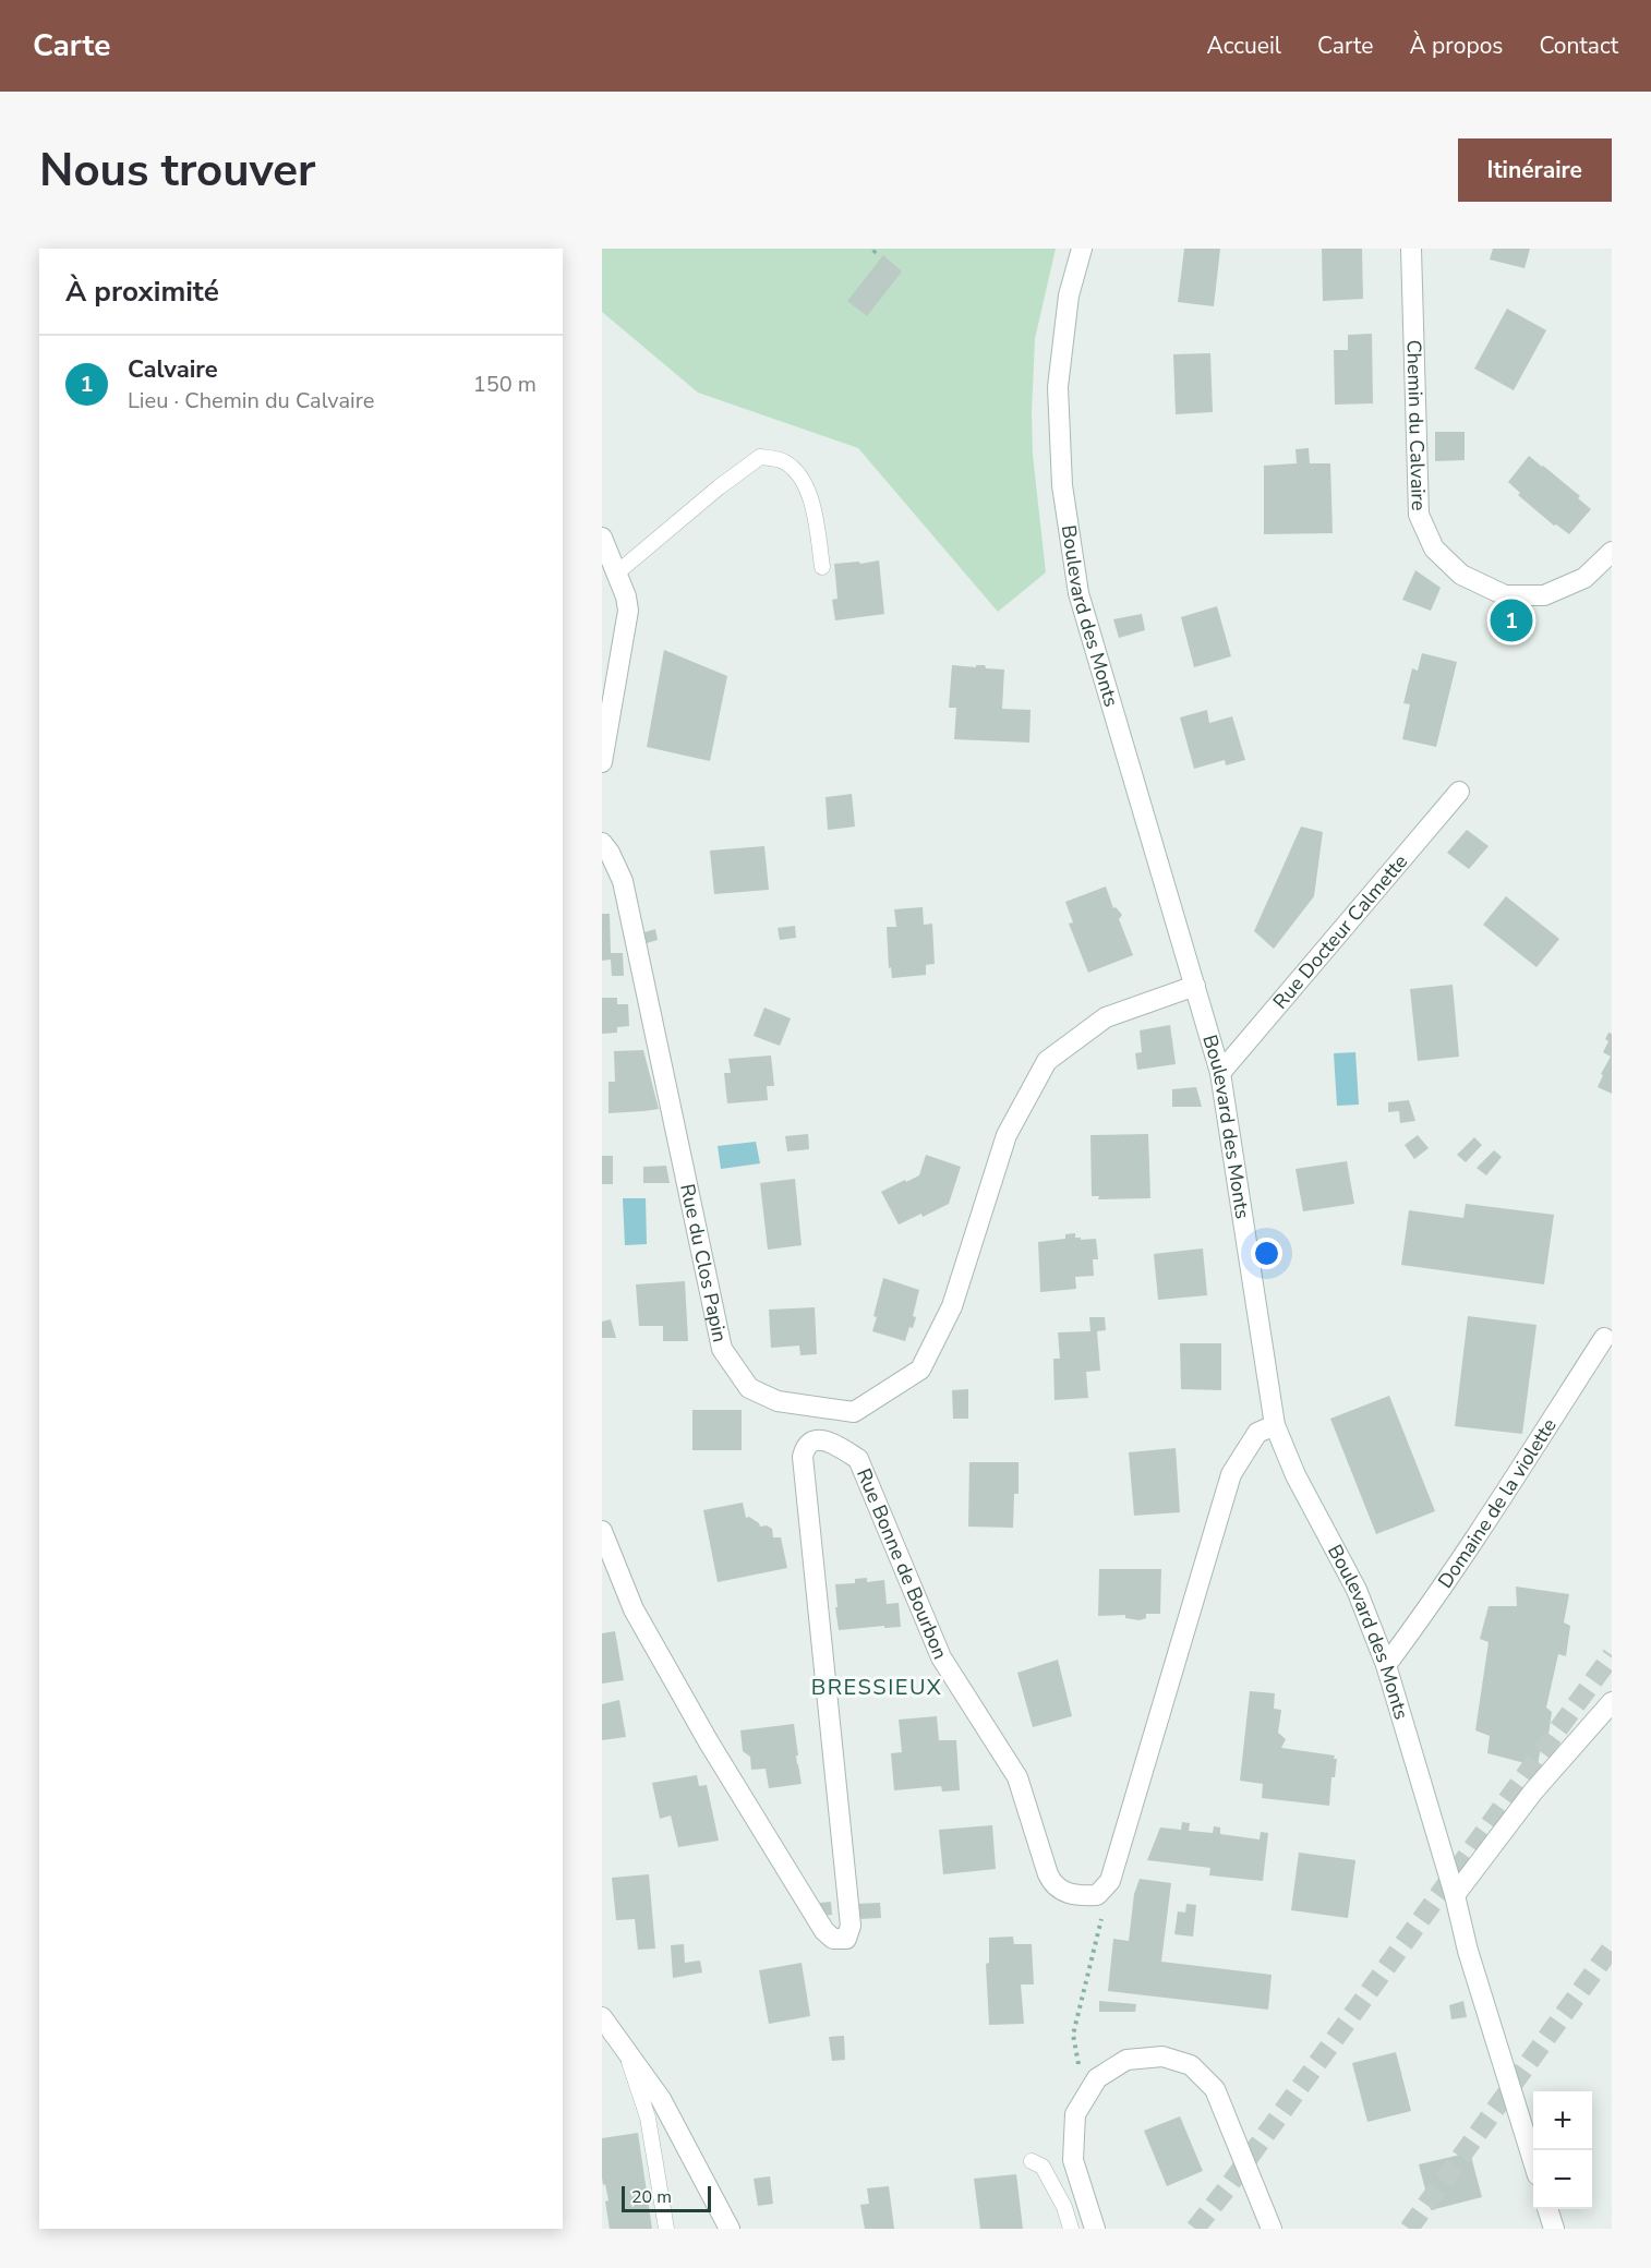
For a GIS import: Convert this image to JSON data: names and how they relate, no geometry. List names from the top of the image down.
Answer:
{
  "streets": {
    "street": [
      "Chemin du Calvaire",
      "Boulevard des Monts",
      "Rue Docteur Calmette",
      "Rue du Clos Papin",
      "Domaine de la violette",
      "Rue Bonne de Bourbon"
    ]
  },
  "crossings": [
    ["Boulevard des Monts", "Rue Docteur Calmette"],
    ["Boulevard des Monts", "Rue du Clos Papin"],
    ["Boulevard des Monts", "Domaine de la violette"]
  ],
  "districts": ["BRESSIEUX"],
  "scale_bar": "20 m",
  "page": {
    "header": "Carte",
    "nav": [
      "Accueil",
      "Carte",
      "À propos",
      "Contact"
    ],
    "buttons": "Itinéraire",
    "title": "Nous trouver",
    "heading": "À proximité",
    "list": [
      {
        "mark": "1",
        "name": "Calvaire",
        "note": "Lieu · Chemin du Calvaire",
        "value": "150 m"
      }
    ],
    "pins": "1",
    "map_buttons": ["+", "−"],
    "scale": "20 m"
  }
}
